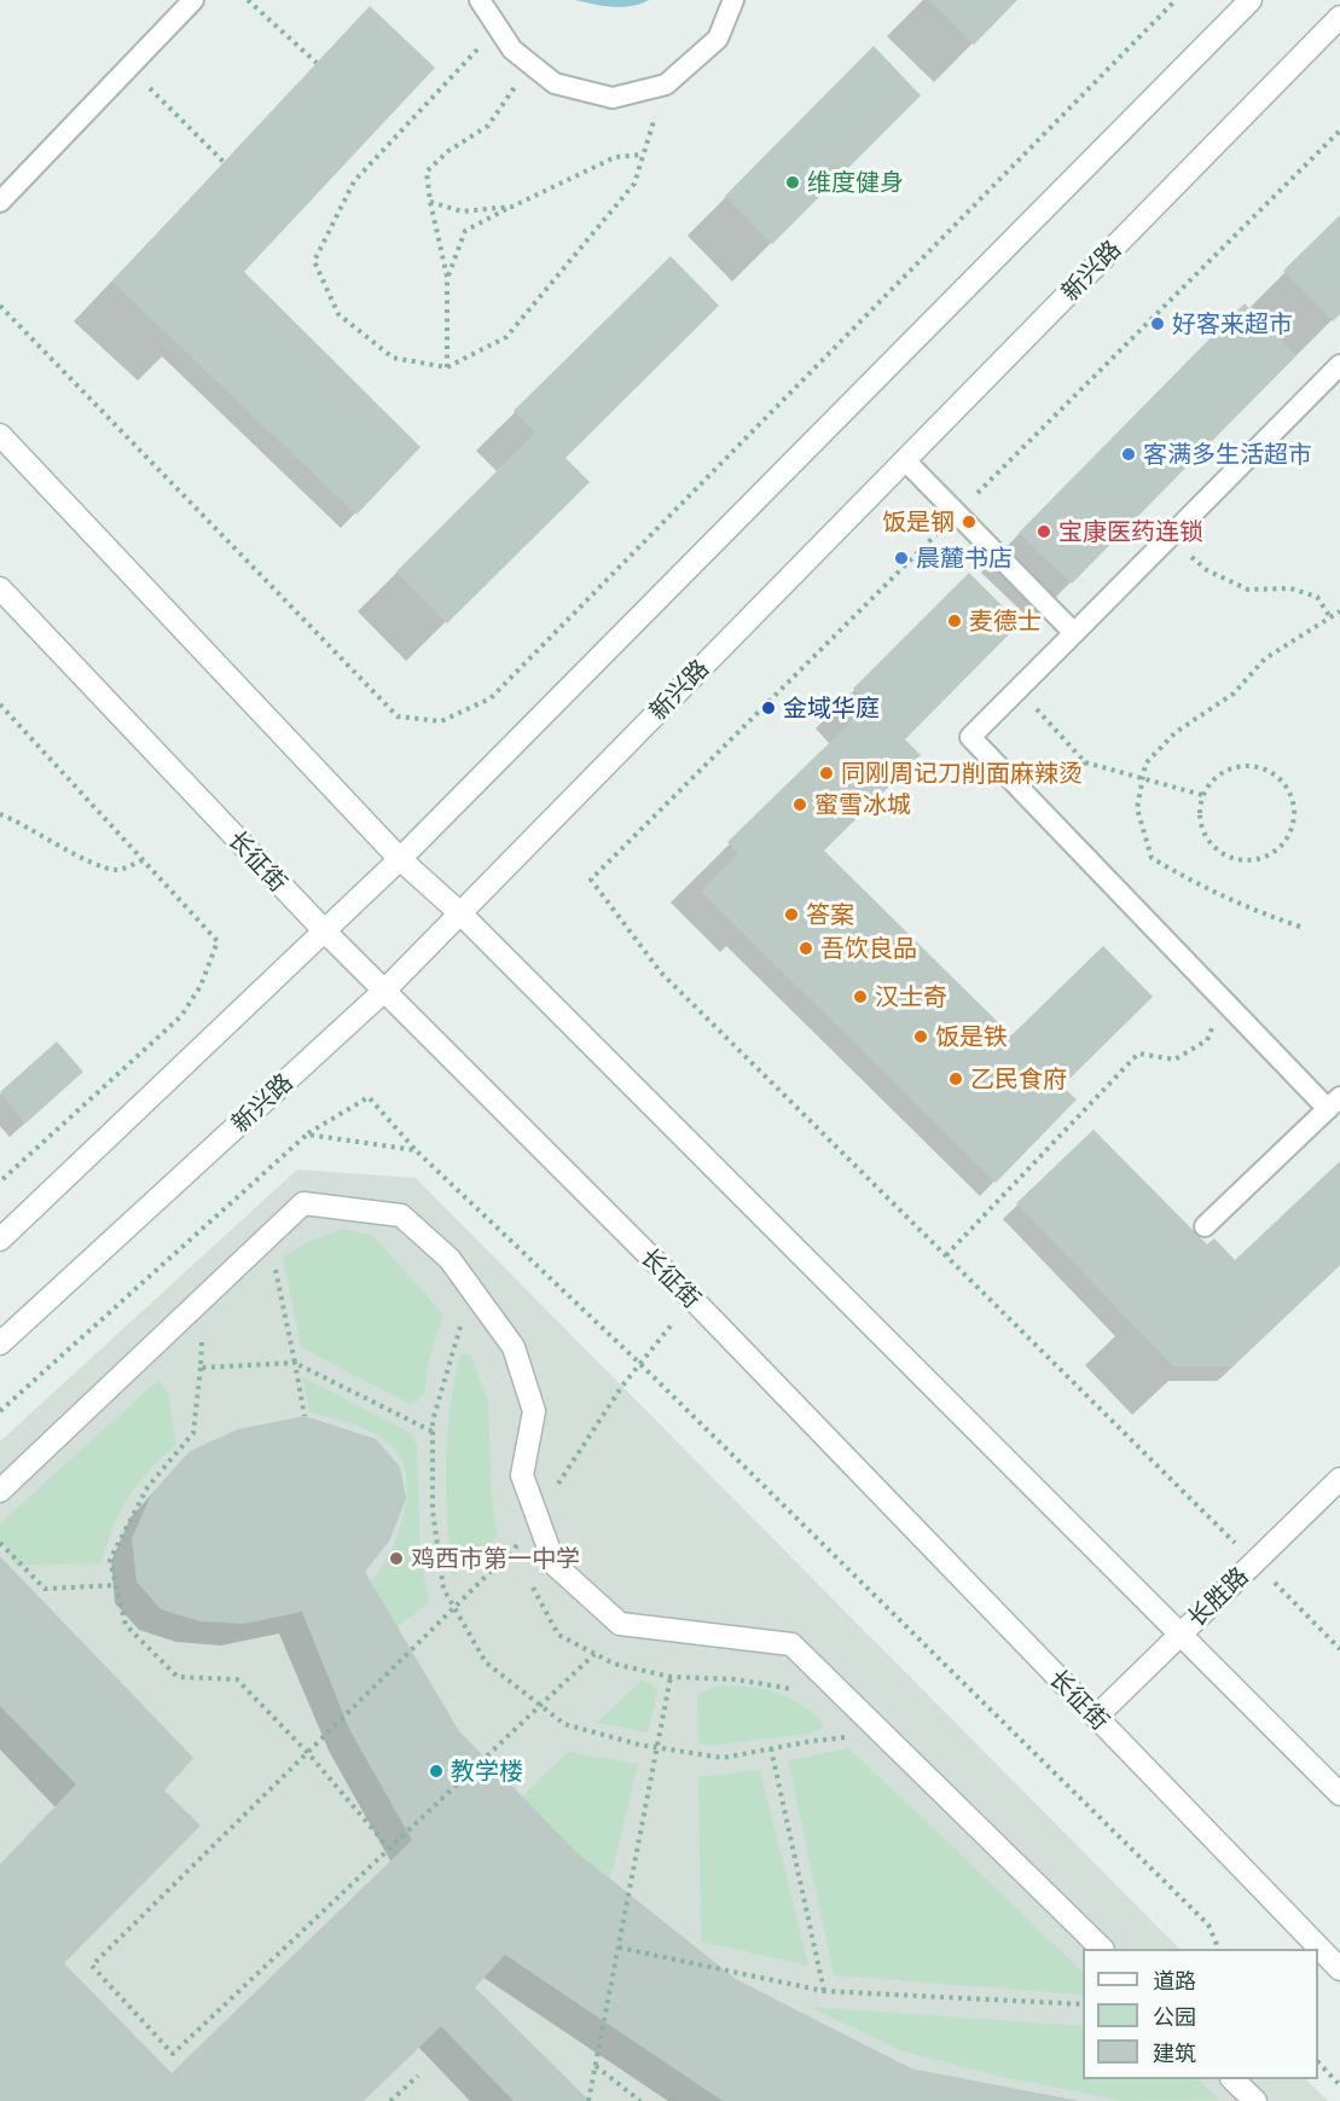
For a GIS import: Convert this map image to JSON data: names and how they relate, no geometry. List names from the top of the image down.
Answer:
{
  "streets": {
    "main road": ["新兴路", "长征街", "长胜路"]
  },
  "crossings": [
    ["新兴路", "长征街"],
    ["长征街", "长胜路"]
  ],
  "places": [
    "维度健身",
    "好客来超市",
    "客满多生活超市",
    "饭是钢",
    "宝康医药连锁",
    "晨麓书店",
    "麦德士",
    "金域华庭",
    "同刚周记刀削面麻辣烫",
    "蜜雪冰城",
    "答案",
    "吾饮良品",
    "汉士奇",
    "饭是铁",
    "乙民食府",
    "鸡西市第一中学",
    "教学楼"
  ],
  "legend": ["道路", "公园", "建筑"]
}
